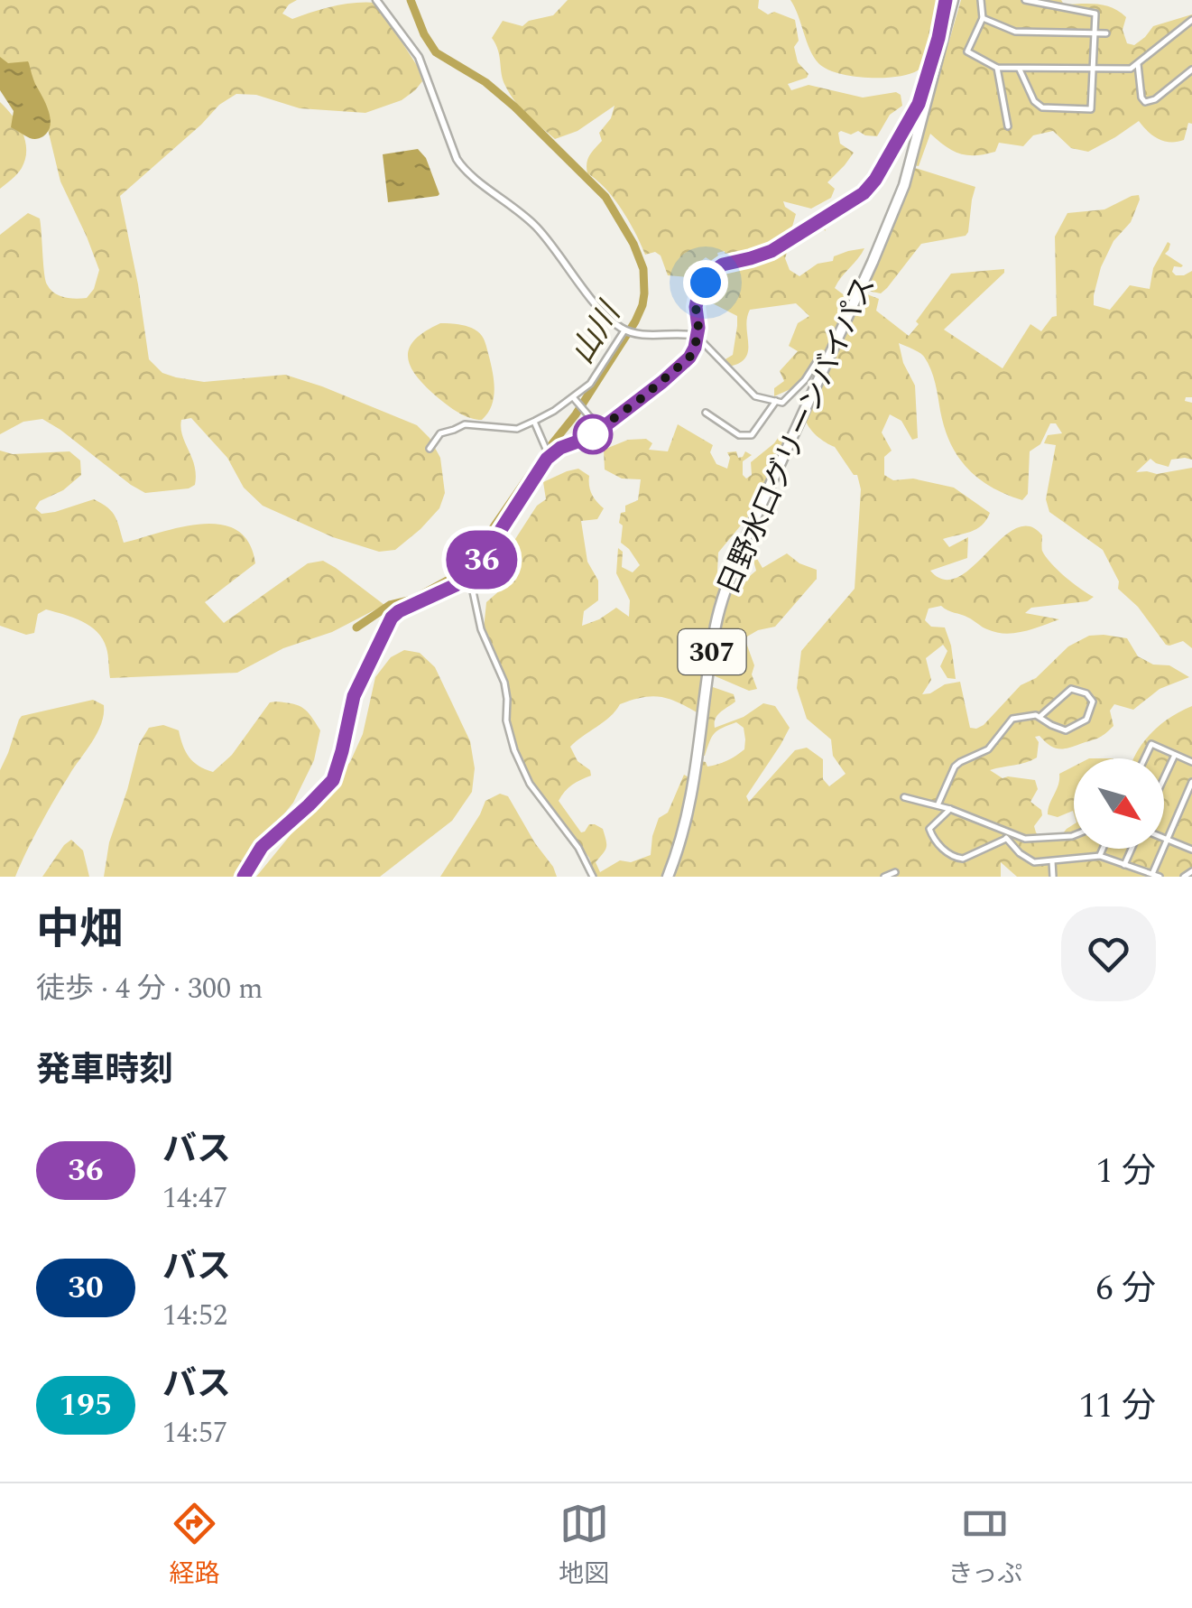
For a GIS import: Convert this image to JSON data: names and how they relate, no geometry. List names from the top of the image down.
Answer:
{
  "streets": {
    "highway": ["日野水口グリーンバイパス", "307"]
  },
  "water": ["山川"],
  "lines": ["bus line 36"],
  "north": "bottom right",
  "page": {
    "on_map": "36",
    "heading": [
      ["中畑", "徒歩 · 4 分 · 300 m"],
      "発車時刻"
    ],
    "list": [
      {
        "mark": "36",
        "name": "バス",
        "note": "14:47",
        "value": "1 分"
      },
      {
        "mark": "30",
        "name": "バス",
        "note": "14:52",
        "value": "6 分"
      },
      {
        "mark": "195",
        "name": "バス",
        "note": "14:57",
        "value": "11 分"
      }
    ],
    "tabs": ["経路", "地図", "きっぷ"]
  }
}
